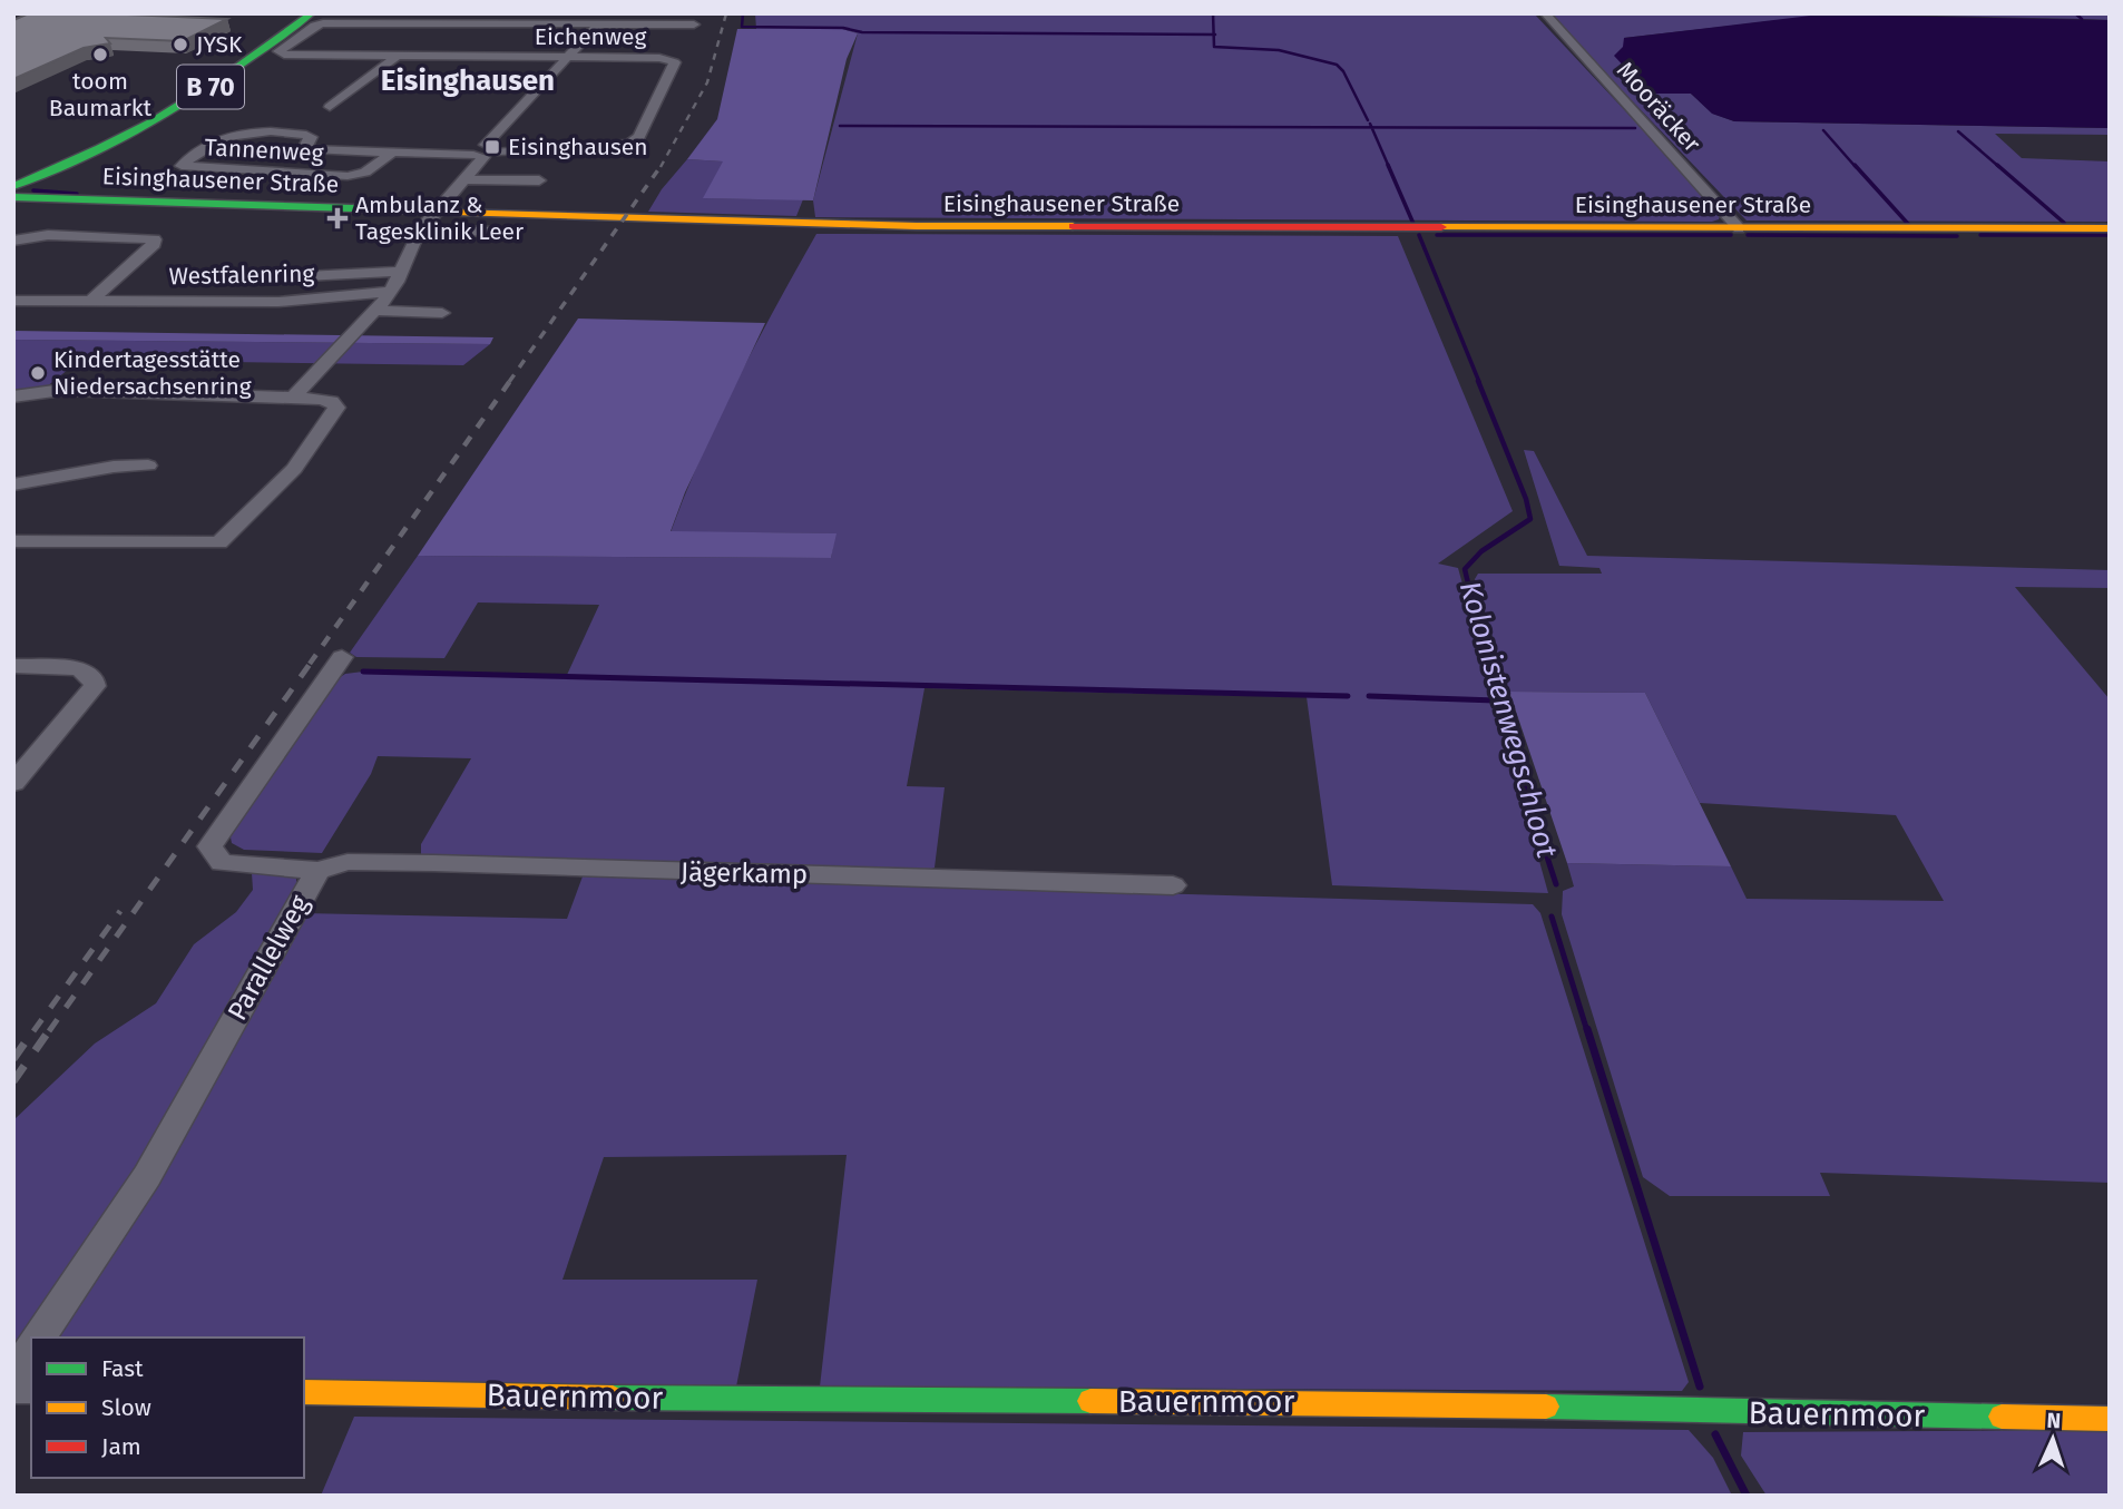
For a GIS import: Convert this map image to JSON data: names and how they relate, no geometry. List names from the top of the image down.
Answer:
{
  "streets": {
    "street": [
      "Eichenweg",
      "B 70",
      "Mooräcker",
      "Tannenweg",
      "Eisinghausener Straße",
      "Westfalenring",
      "Jägerkamp",
      "Parallelweg",
      "Bauernmoor"
    ]
  },
  "crossings": [
    ["Eichenweg", "Tannenweg"],
    ["B 70", "Eisinghausener Straße"],
    ["Mooräcker", "Eisinghausener Straße"],
    ["Jägerkamp", "Parallelweg"]
  ],
  "districts": ["Eisinghausen"],
  "water": ["Kolonistenwegschloot"],
  "places": {
    "other": ["JYSK", "toom Baumarkt", "Kindertagesstätte Niedersachsenring"],
    "transit": ["Eisinghausen"],
    "health": ["Ambulanz & Tagesklinik Leer"]
  },
  "legend": ["Fast", "Slow", "Jam"],
  "north": "top"
}
